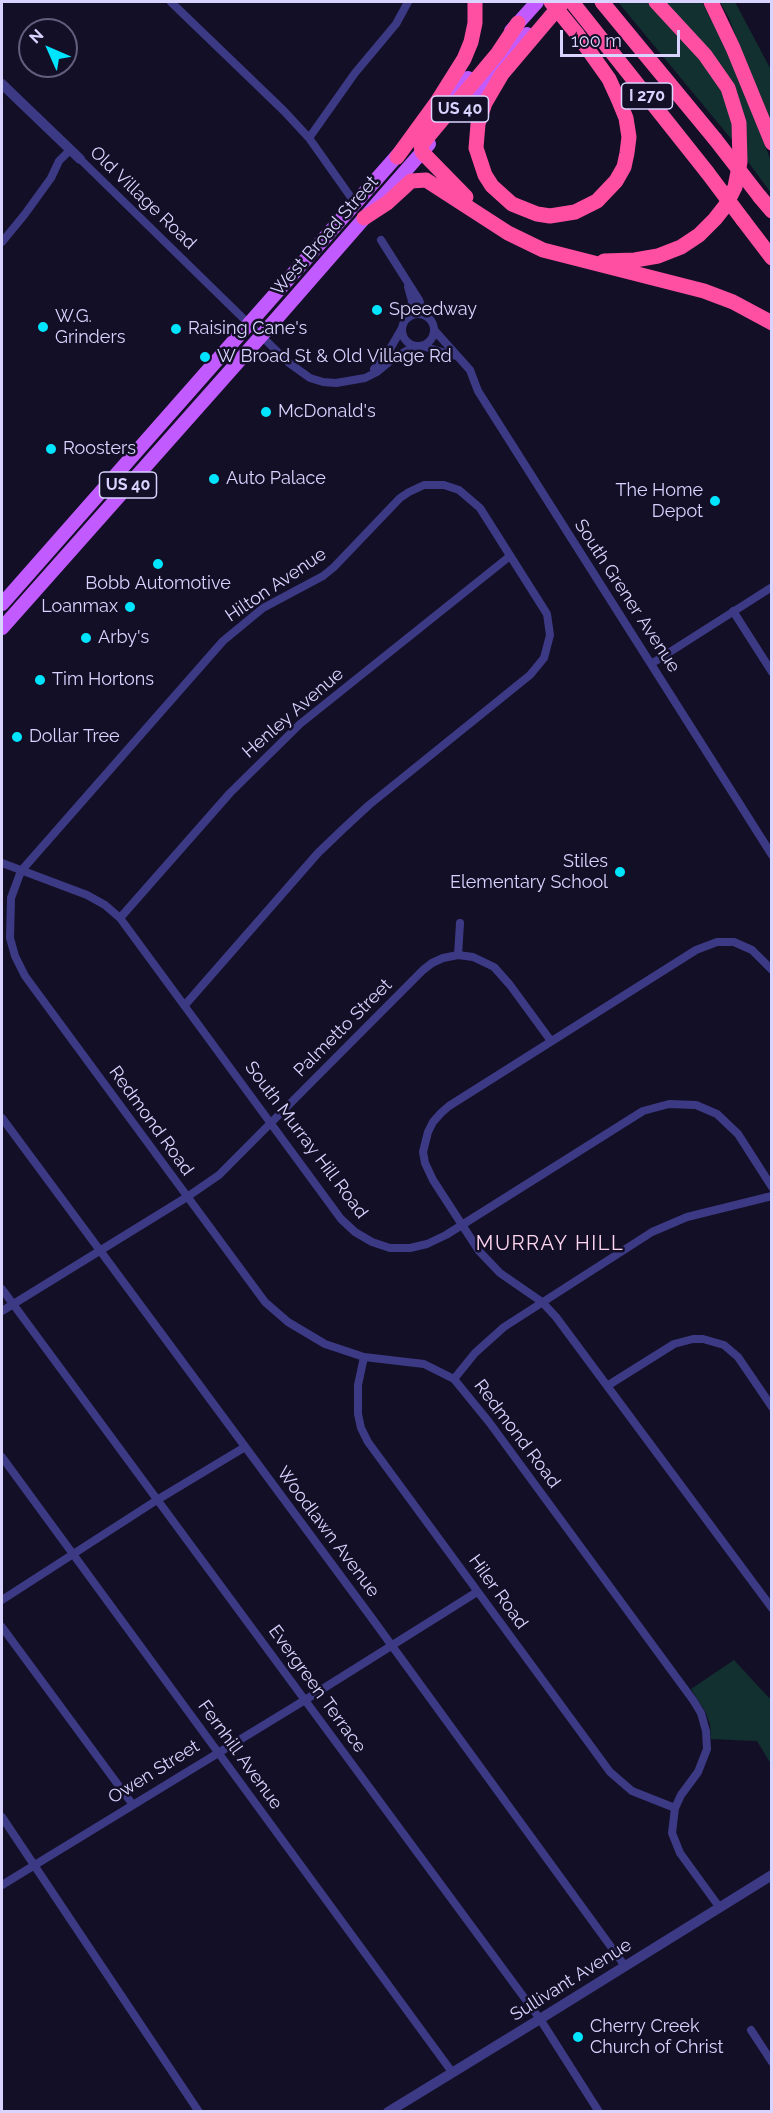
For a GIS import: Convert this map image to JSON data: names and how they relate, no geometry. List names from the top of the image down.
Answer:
{
  "streets": {
    "highway": ["I 270"],
    "main road": ["US 40", "West Broad Street"],
    "street": [
      "Old Village Road",
      "Hilton Avenue",
      "South Grener Avenue",
      "Henley Avenue",
      "Palmetto Street",
      "Redmond Road",
      "South Murray Hill Road",
      "Woodlawn Avenue",
      "Hiler Road",
      "Evergreen Terrace",
      "Fernhill Avenue",
      "Owen Street",
      "Sullivant Avenue"
    ]
  },
  "crossings": [
    ["Old Village Road", "West Broad Street"],
    ["Hilton Avenue", "Henley Avenue"],
    ["Hilton Avenue", "Redmond Road"],
    ["Hilton Avenue", "South Murray Hill Road"],
    ["Henley Avenue", "South Murray Hill Road"],
    ["Palmetto Street", "Redmond Road"],
    ["Palmetto Street", "South Murray Hill Road"],
    ["Palmetto Street", "Woodlawn Avenue"],
    ["Palmetto Street", "Evergreen Terrace"],
    ["Redmond Road", "South Murray Hill Road"],
    ["Redmond Road", "Hiler Road"],
    ["Redmond Road", "Sullivant Avenue"],
    ["Woodlawn Avenue", "Owen Street"],
    ["Woodlawn Avenue", "Sullivant Avenue"],
    ["Hiler Road", "Owen Street"],
    ["Evergreen Terrace", "Owen Street"],
    ["Evergreen Terrace", "Sullivant Avenue"],
    ["Fernhill Avenue", "Owen Street"],
    ["Fernhill Avenue", "Sullivant Avenue"]
  ],
  "districts": ["MURRAY HILL"],
  "places": [
    "Speedway",
    "W.G. Grinders",
    "Raising Cane's",
    "W Broad St & Old Village Rd",
    "McDonald's",
    "Roosters",
    "Auto Palace",
    "The Home Depot",
    "Bobb Automotive",
    "Loanmax",
    "Arby's",
    "Tim Hortons",
    "Dollar Tree",
    "Stiles Elementary School",
    "Cherry Creek Church of Christ"
  ],
  "scale_bar": "100 m",
  "north": "top left"
}
